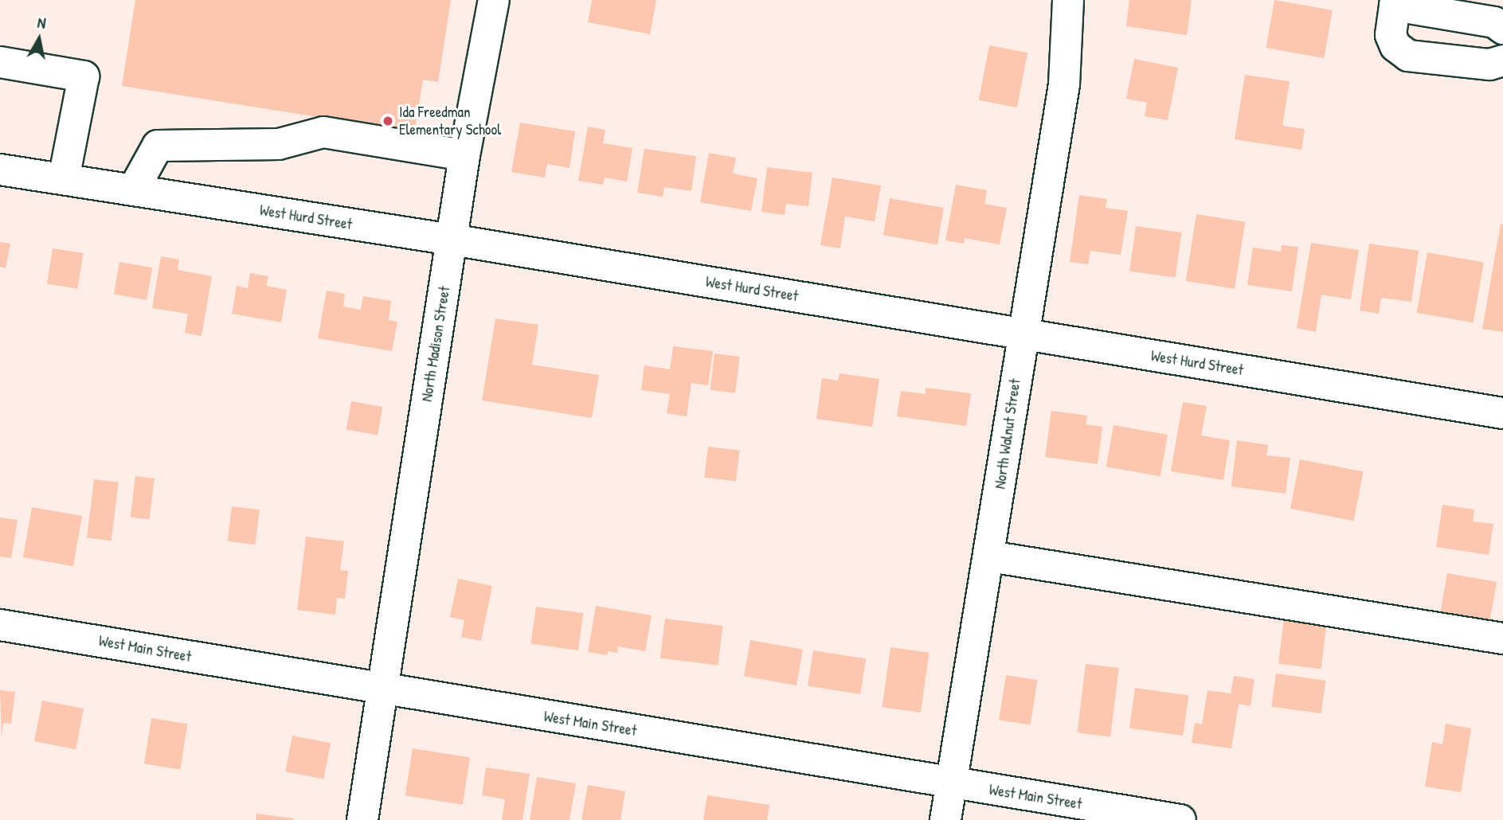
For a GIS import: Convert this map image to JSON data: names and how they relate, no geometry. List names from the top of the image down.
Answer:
{
  "streets": {
    "street": [
      "West Hurd Street",
      "North Madison Street",
      "North Walnut Street",
      "West Main Street"
    ]
  },
  "crossings": [
    ["West Hurd Street", "North Madison Street"],
    ["West Hurd Street", "North Walnut Street"],
    ["North Madison Street", "West Main Street"],
    ["North Walnut Street", "West Main Street"]
  ],
  "places": ["Ida Freedman Elementary School"],
  "north": "top"
}
